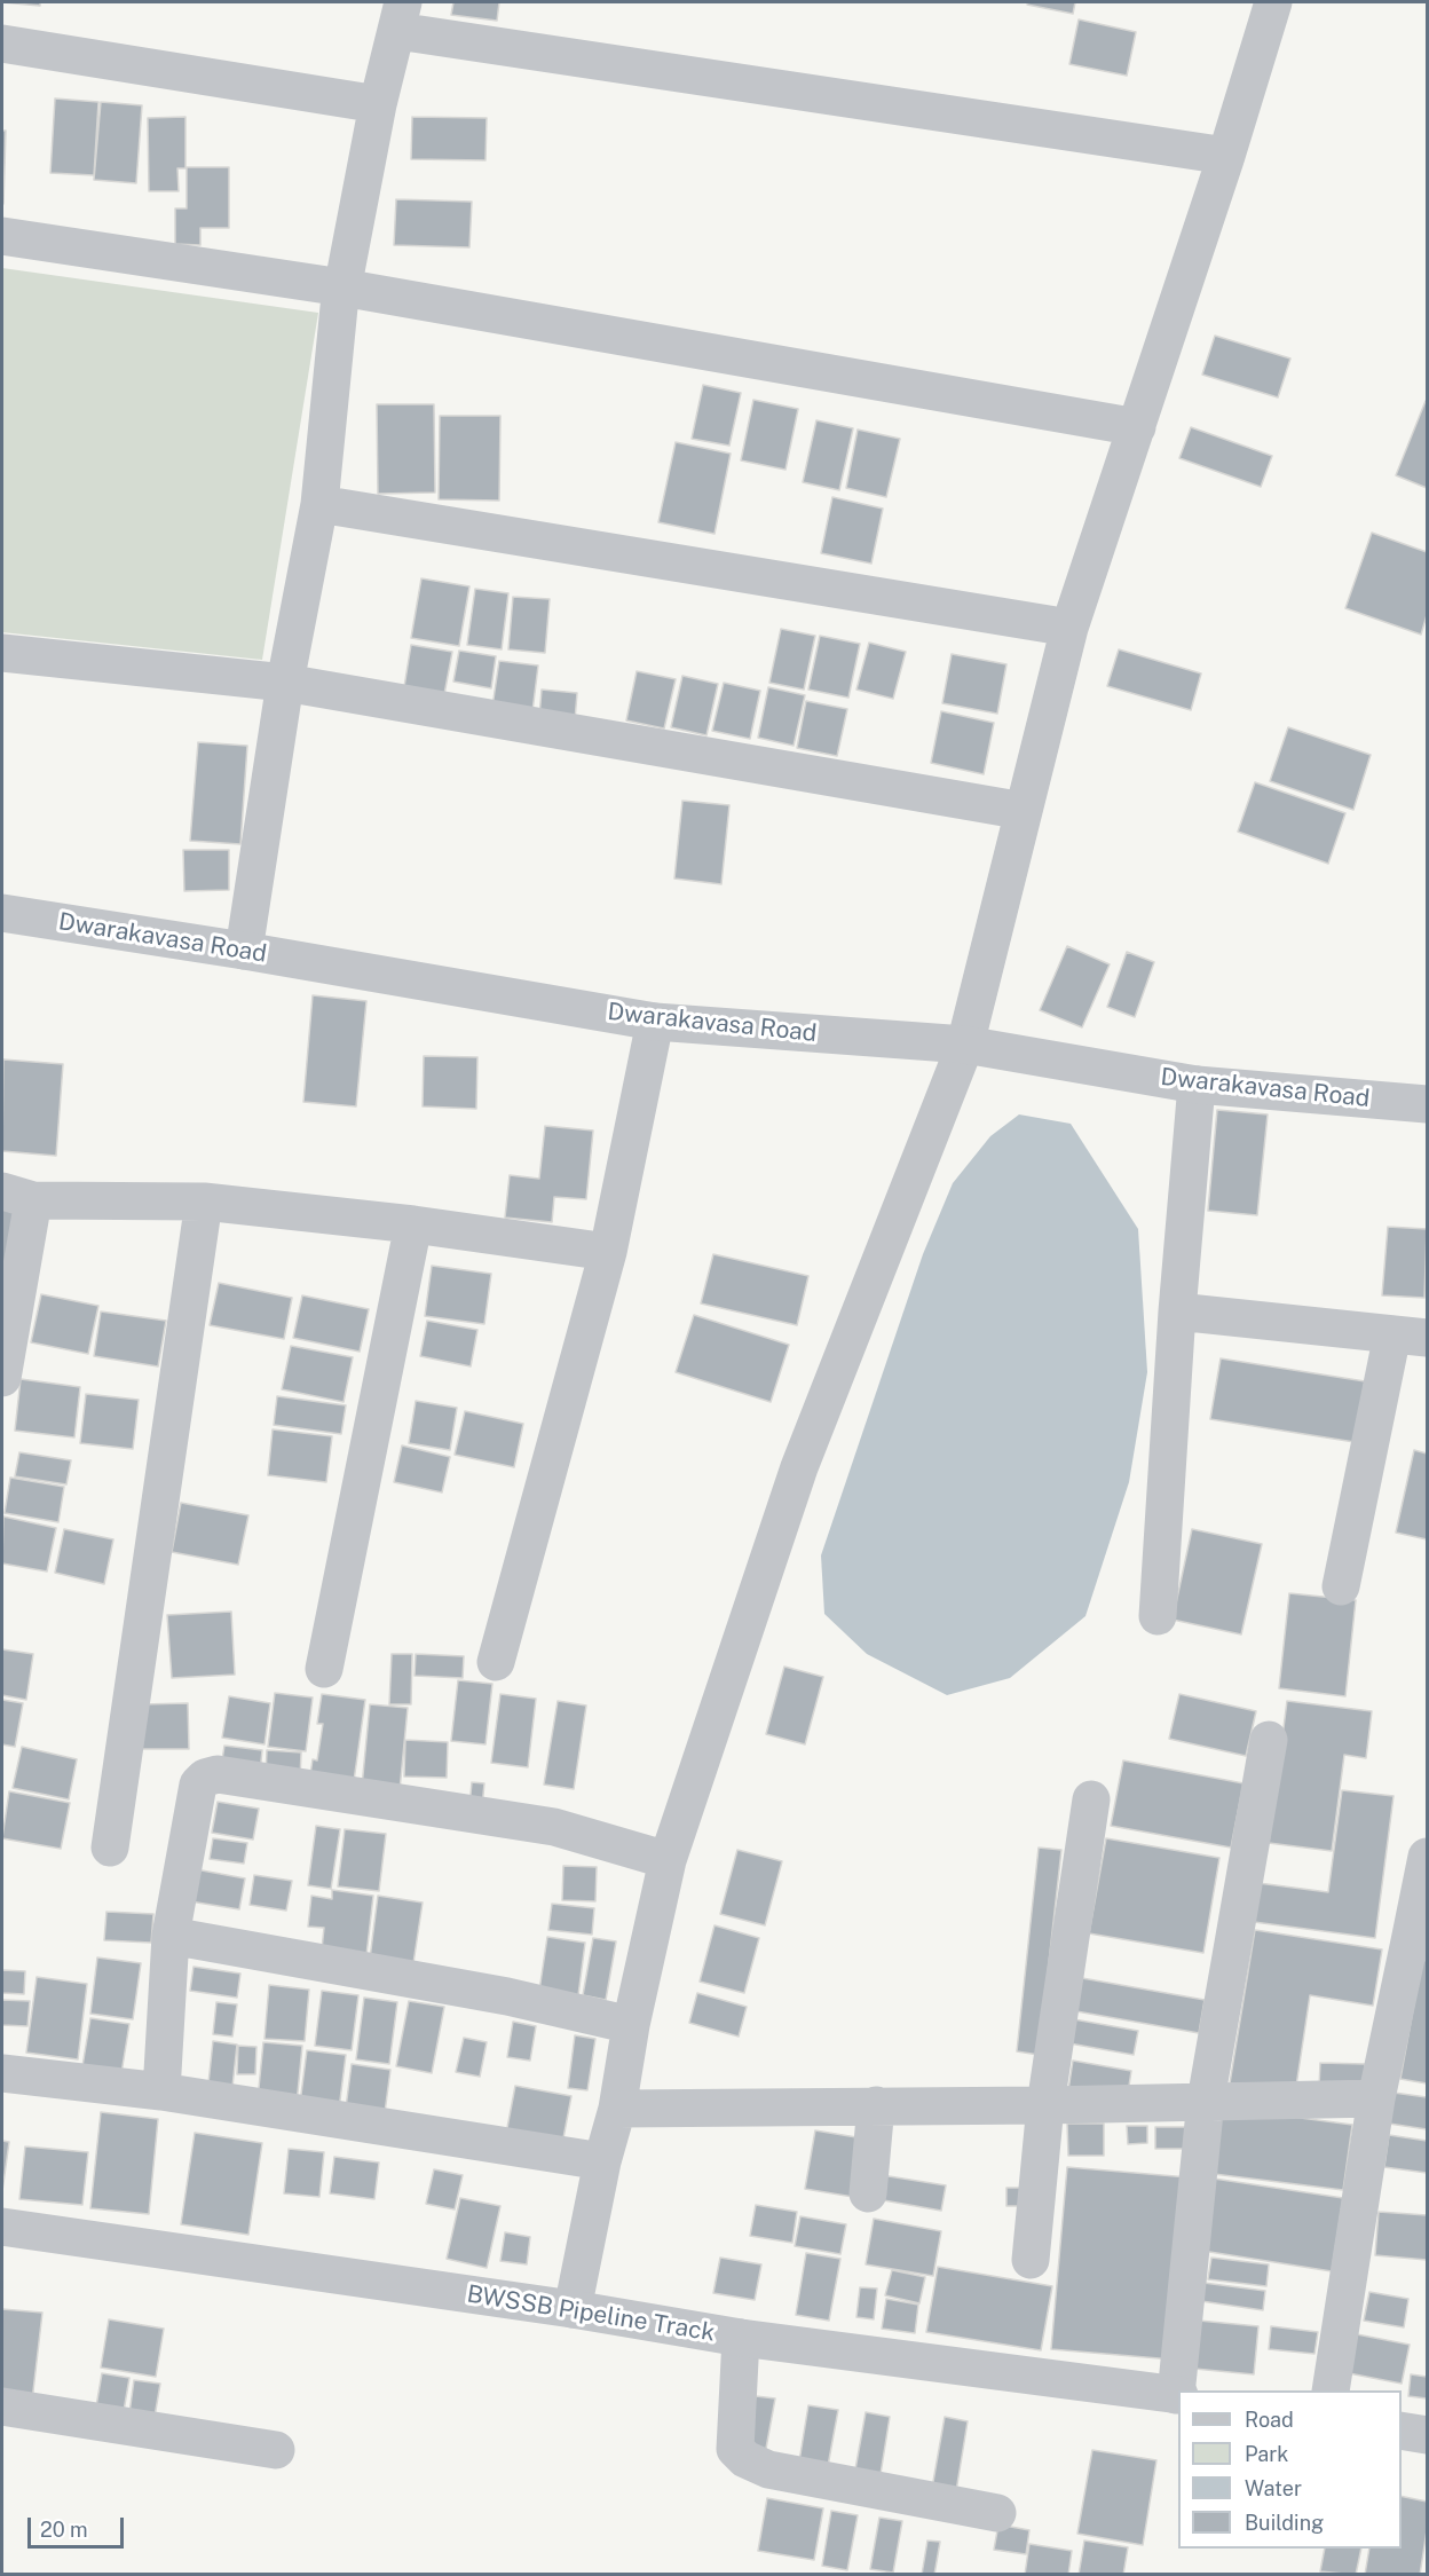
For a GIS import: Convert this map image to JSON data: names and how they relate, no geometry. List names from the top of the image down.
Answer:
{
  "streets": {
    "street": ["Dwarakavasa Road", "BWSSB Pipeline Track"]
  },
  "legend": [
    "Road",
    "Park",
    "Water",
    "Building"
  ],
  "scale_bar": "20 m"
}
